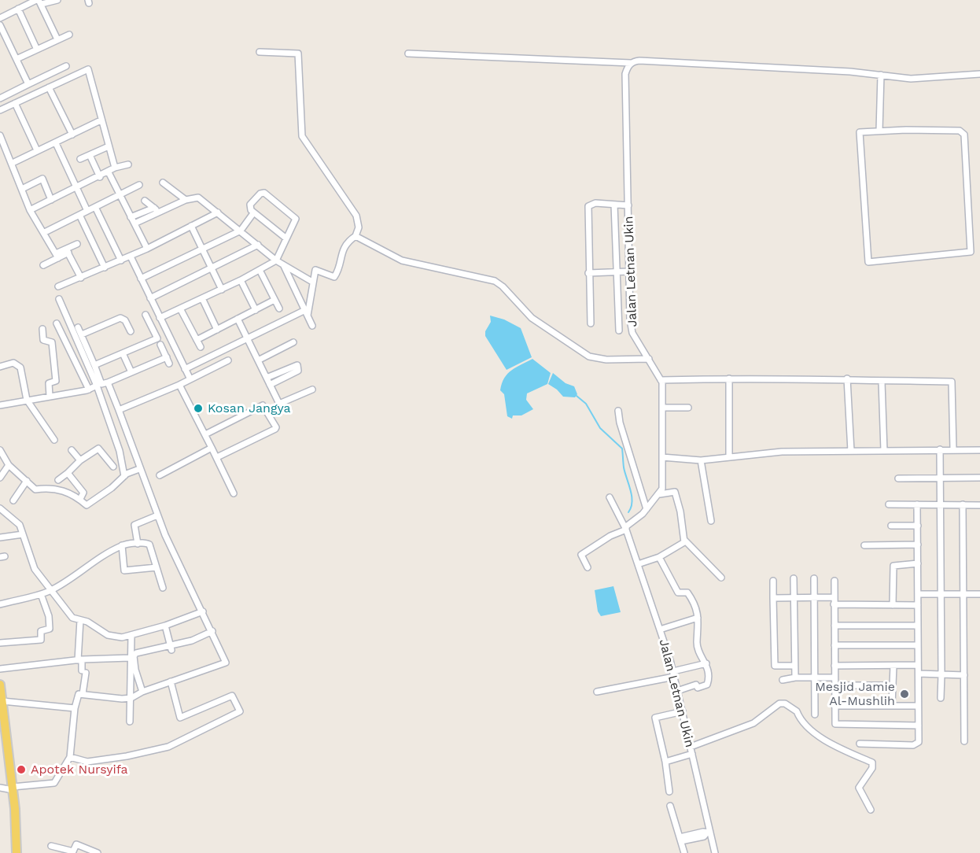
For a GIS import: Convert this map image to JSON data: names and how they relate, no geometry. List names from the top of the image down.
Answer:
{
  "streets": {
    "street": ["Jalan Letnan Ukin"]
  },
  "places": ["Kosan Jangya", "Mesjid Jamie Al-Mushlih", "Apotek Nursyifa"]
}
